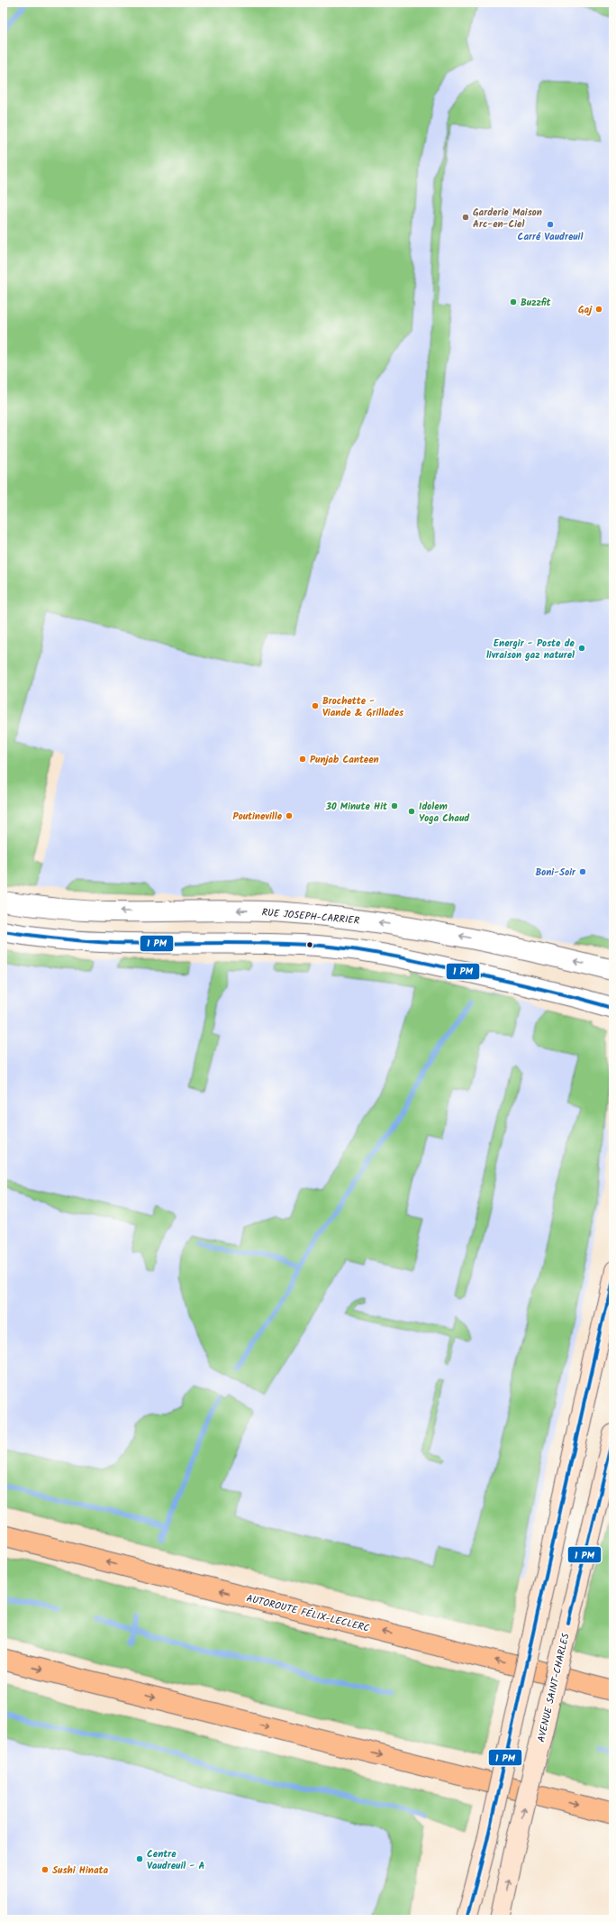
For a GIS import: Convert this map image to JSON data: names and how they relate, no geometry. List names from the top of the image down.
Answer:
{
  "streets": {
    "highway": ["AUTOROUTE FÉLIX-LECLERC"],
    "main road": ["AVENUE SAINT-CHARLES"],
    "street": ["RUE JOSEPH-CARRIER"]
  },
  "places": [
    "Garderie Maison Arc-en-Ciel",
    "Carré Vaudreuil",
    "Buzzfit",
    "Gaj",
    "Energir - Poste de livraison gaz naturel",
    "Brochette - Viande & Grillades",
    "Punjab Canteen",
    "30 Minute Hit",
    "Idolem Yoga Chaud",
    "Poutineville",
    "Boni-Soir",
    "Centre Vaudreuil - A",
    "Sushi Hinata"
  ]
}
